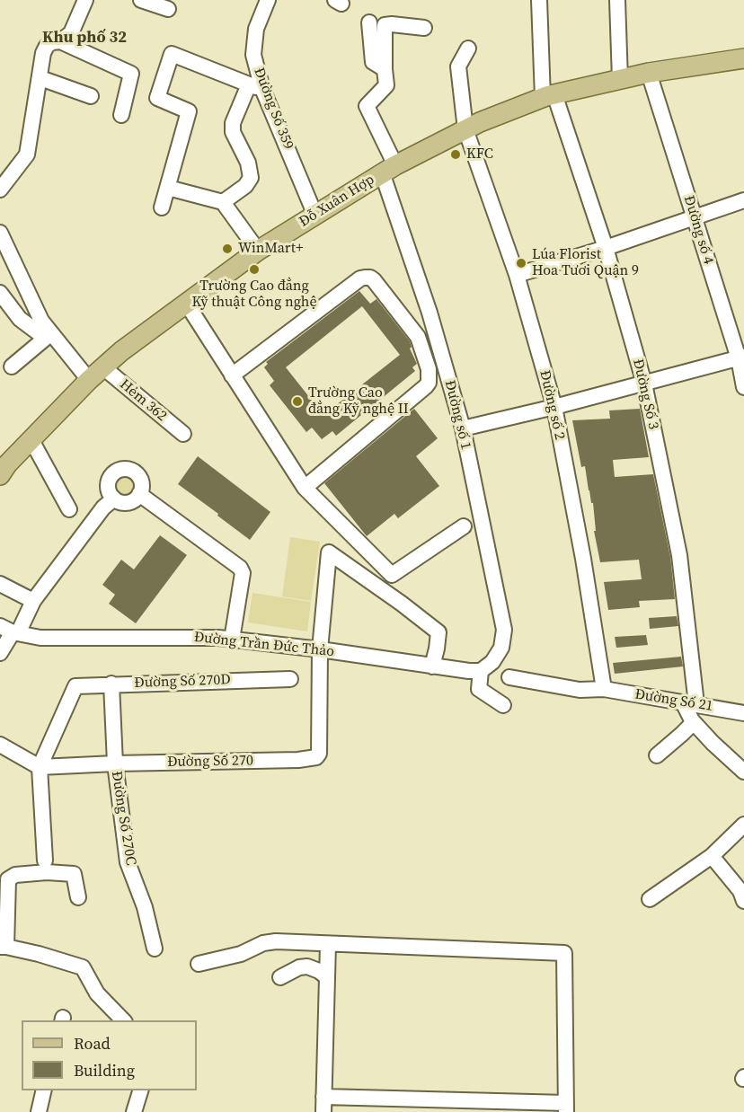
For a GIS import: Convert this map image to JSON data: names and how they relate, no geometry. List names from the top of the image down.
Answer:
{
  "streets": {
    "main road": ["Đỗ Xuân Hợp"],
    "street": [
      "Đường Số 359",
      "Đường số 4",
      "Đường Số 3",
      "Hẻm 362",
      "Đường số 2",
      "Đường số 1",
      "Đường Trần Đức Thảo",
      "Đường Số 270D",
      "Đường Số 21",
      "Đường Số 270",
      "Đường Số 270C"
    ]
  },
  "crossings": [
    ["Đường Số 359", "Đỗ Xuân Hợp"],
    ["Đỗ Xuân Hợp", "Đường số 4"],
    ["Đỗ Xuân Hợp", "Đường Số 3"],
    ["Đỗ Xuân Hợp", "Hẻm 362"],
    ["Đỗ Xuân Hợp", "Đường số 2"],
    ["Đỗ Xuân Hợp", "Đường số 1"],
    ["Đường Số 3", "Đường Số 21"],
    ["Đường số 2", "Đường Số 21"],
    ["Đường số 1", "Đường Trần Đức Thảo"],
    ["Đường Trần Đức Thảo", "Đường Số 270"],
    ["Đường Số 270D", "Đường Số 270"],
    ["Đường Số 270D", "Đường Số 270C"],
    ["Đường Số 270", "Đường Số 270C"]
  ],
  "districts": ["Khu phố 32"],
  "places": [
    "KFC",
    "WinMart+",
    "Lúa Florist Hoa Tươi Quận 9",
    "Trường Cao đẳng Kỹ thuật Công nghệ",
    "Trường Cao đẳng Kỹ nghệ II"
  ],
  "legend": ["Road", "Building"]
}
